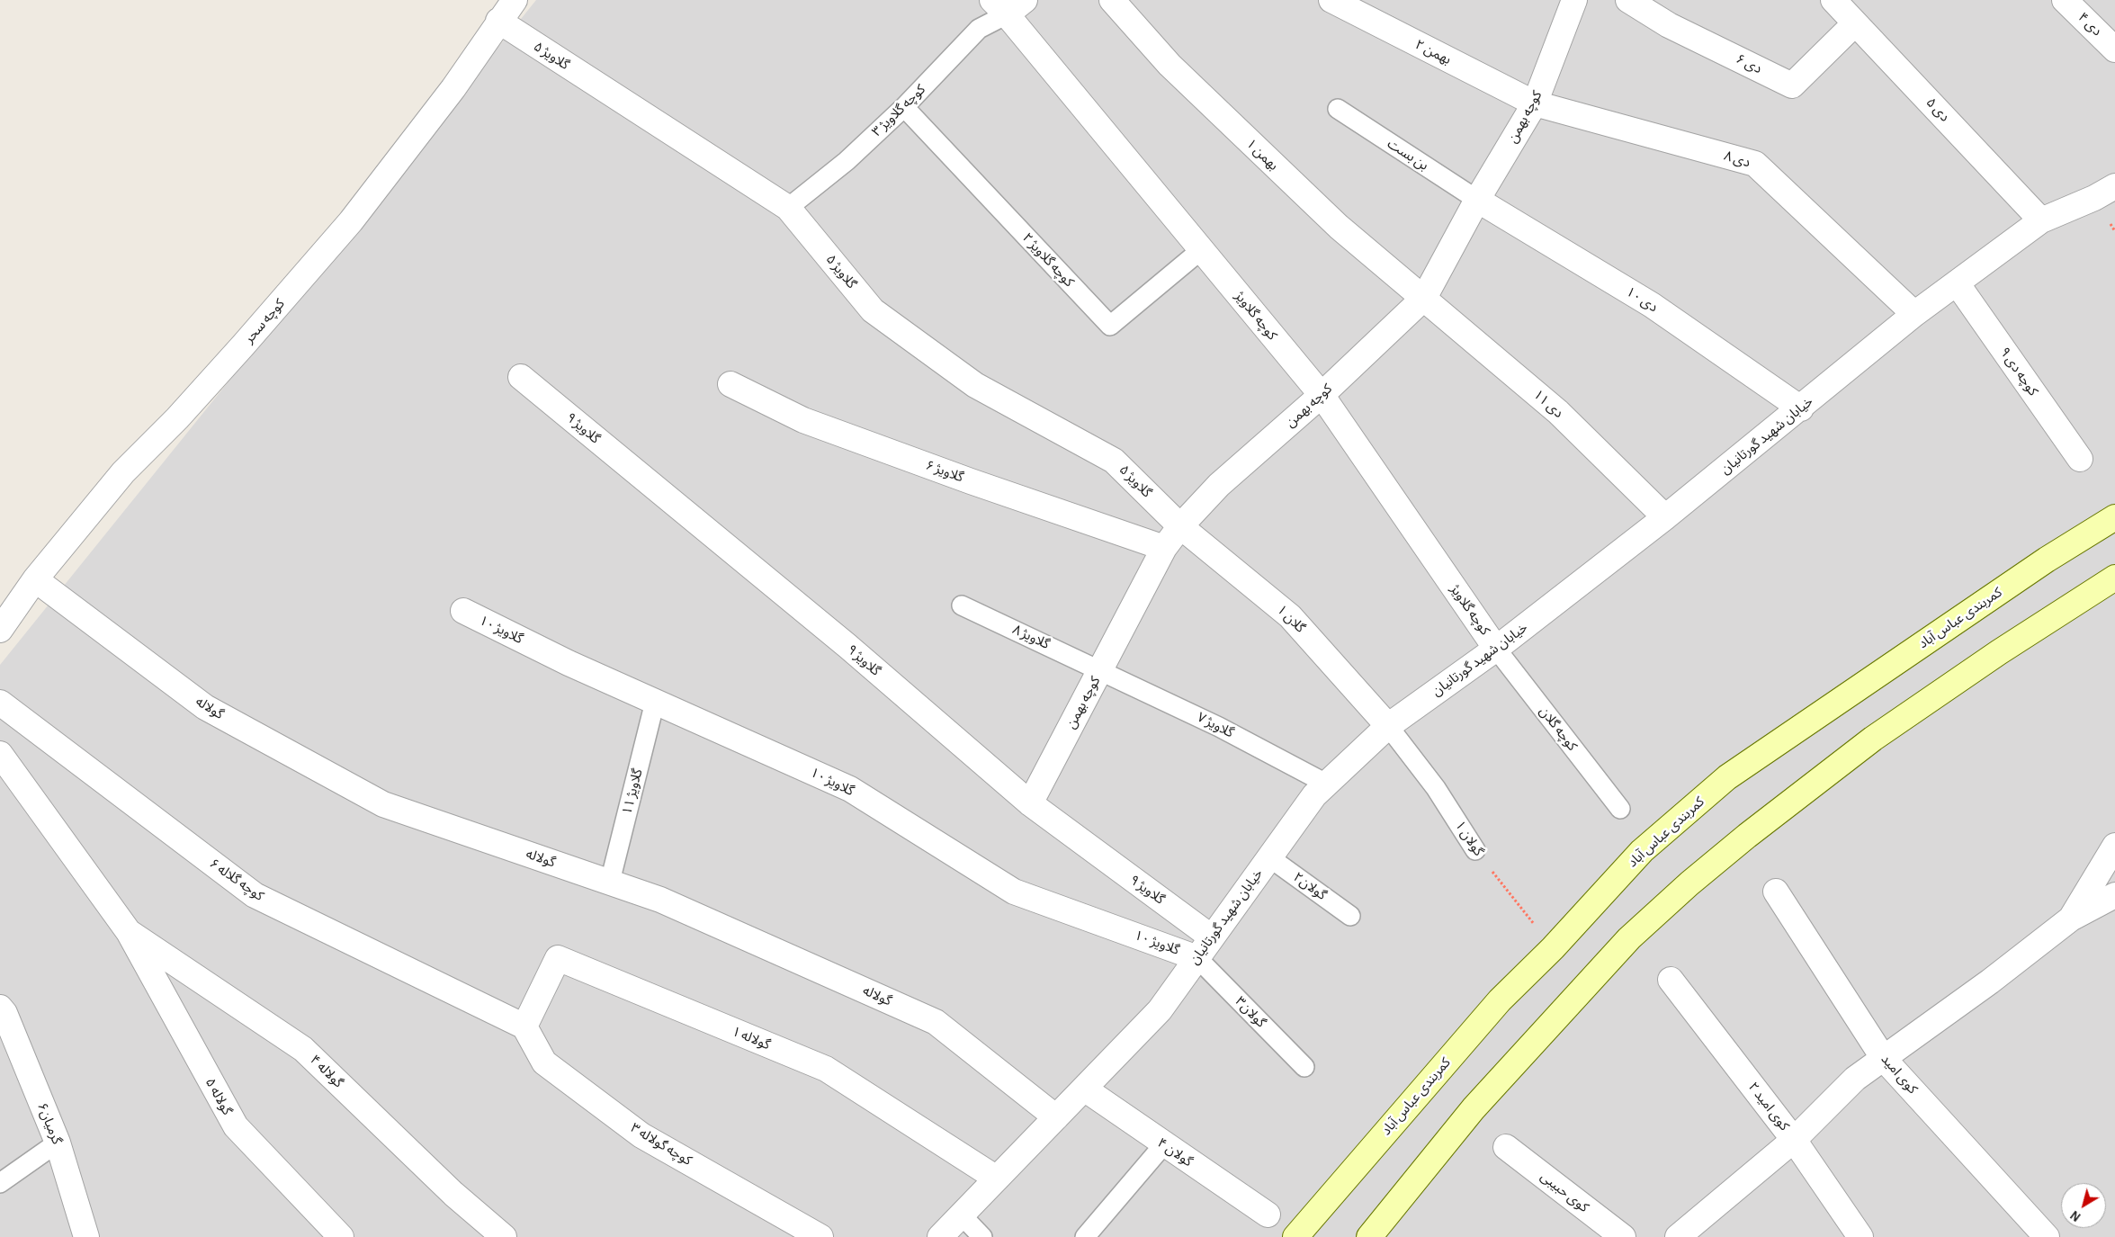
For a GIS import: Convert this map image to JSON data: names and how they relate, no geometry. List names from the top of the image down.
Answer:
{
  "streets": {
    "main road": ["کمربندی عباس آباد"],
    "street": [
      "دی ۴",
      "بهمن ۲",
      "گلاویژ ۵",
      "دی ۶",
      "دی ۵",
      "کوچه بهمن",
      "بهمن ۱",
      "دی ۸",
      "دی ۱۰",
      "کوچه گلاویژ",
      "کوچه سحر",
      "کوچه دی ۹",
      "دی ۱۱",
      "گلاویژ ۹",
      "خیابان شهید گورتانیان",
      "گلاویژ ۶",
      "گلان ۱",
      "گلاویژ ۱۰",
      "گولاله",
      "کوچه گلاله ۶",
      "گولاله ۱",
      "گولاله ۴",
      "کوی امید",
      "گولاله ۵",
      "کوی امید ۲",
      "گرمیان۶",
      "کوچه گولاله ۳",
      "گولان ۴",
      "کوی حبیبی"
    ],
    "lane": [
      "کوچه گلاویژ ۳",
      "بن بست",
      "کوچه گلاویژ ۲",
      "گلاویژ ۸",
      "گلاویژ ۷",
      "کوچه گلان",
      "گلاویژ ۱۱",
      "گولان ۱",
      "گولان۲",
      "گولان۳"
    ]
  },
  "crossings": [
    ["بهمن ۲", "کوچه بهمن"],
    ["بهمن ۲", "دی ۸"],
    ["گلاویژ ۵", "کوچه گلاویژ ۳"],
    ["گلاویژ ۵", "کوچه بهمن"],
    ["گلاویژ ۵", "کوچه سحر"],
    ["گلاویژ ۵", "گلان ۱"],
    ["دی ۶", "دی ۵"],
    ["دی ۵", "خیابان شهید گورتانیان"],
    ["کوچه گلاویژ ۳", "کوچه گلاویژ ۲"],
    ["کوچه گلاویژ ۳", "کوچه گلاویژ"],
    ["کوچه بهمن", "بهمن ۱"],
    ["کوچه بهمن", "بن بست"],
    ["کوچه بهمن", "دی ۸"],
    ["کوچه بهمن", "دی ۱۰"],
    ["کوچه بهمن", "کوچه گلاویژ"],
    ["کوچه بهمن", "دی ۱۱"],
    ["کوچه بهمن", "گلاویژ ۹"],
    ["کوچه بهمن", "گلاویژ ۶"],
    ["کوچه بهمن", "گلان ۱"],
    ["کوچه بهمن", "گلاویژ ۸"],
    ["کوچه بهمن", "گلاویژ ۷"],
    ["بهمن ۱", "دی ۱۱"],
    ["بن بست", "دی ۱۰"],
    ["دی ۸", "خیابان شهید گورتانیان"],
    ["کوچه گلاویژ ۲", "کوچه گلاویژ"],
    ["دی ۱۰", "خیابان شهید گورتانیان"],
    ["کوچه گلاویژ", "خیابان شهید گورتانیان"],
    ["کوچه گلاویژ", "کوچه گلان"],
    ["کوچه سحر", "گولاله"],
    ["کوچه دی ۹", "خیابان شهید گورتانیان"],
    ["دی ۱۱", "خیابان شهید گورتانیان"],
    ["گلاویژ ۹", "خیابان شهید گورتانیان"],
    ["خیابان شهید گورتانیان", "گلان ۱"],
    ["خیابان شهید گورتانیان", "گلاویژ ۱۰"],
    ["خیابان شهید گورتانیان", "گولاله"],
    ["خیابان شهید گورتانیان", "گلاویژ ۷"],
    ["خیابان شهید گورتانیان", "کوچه گلان"],
    ["خیابان شهید گورتانیان", "گولان ۱"],
    ["خیابان شهید گورتانیان", "گولان۲"],
    ["خیابان شهید گورتانیان", "گولان۳"],
    ["خیابان شهید گورتانیان", "گولاله ۱"],
    ["خیابان شهید گورتانیان", "گولان ۴"],
    ["کمربندی عباس آباد", "گولان ۱"],
    ["گلان ۱", "گولان ۱"],
    ["گلاویژ ۱۰", "گلاویژ ۱۱"],
    ["گلاویژ ۱۰", "گولان۳"],
    ["گلاویژ ۸", "گلاویژ ۷"],
    ["گولاله", "گلاویژ ۱۱"],
    ["کوچه گلاله ۶", "گولاله ۱"],
    ["کوچه گلاله ۶", "کوچه گولاله ۳"],
    ["گولاله ۱", "کوچه گولاله ۳"],
    ["گولاله ۴", "گولاله ۵"]
  ],
  "north": "bottom left"
}
